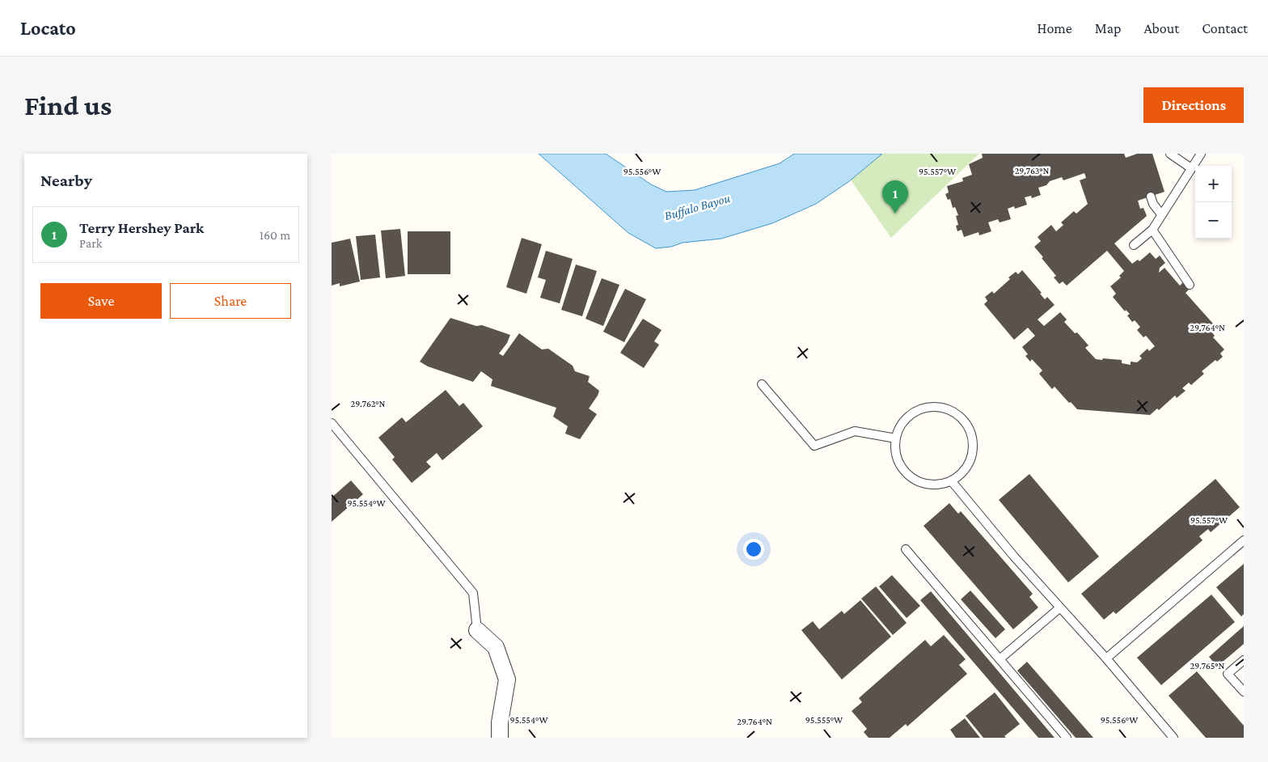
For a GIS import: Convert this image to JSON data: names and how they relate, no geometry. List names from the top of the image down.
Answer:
{
  "water": ["Buffalo Bayou"],
  "page": {
    "header": "Locato",
    "nav": [
      "Home",
      "Map",
      "About",
      "Contact"
    ],
    "buttons": [
      "Directions",
      ["Save", "Share"]
    ],
    "title": "Find us",
    "heading": "Nearby",
    "map_buttons": ["+", "−"],
    "pins": "1",
    "list": [
      {
        "mark": "1",
        "name": "Terry Hershey Park",
        "note": "Park",
        "value": "160 m"
      }
    ]
  },
  "coordinates": [
    "29.763°N",
    "95.556°W",
    "95.557°W",
    "29.764°N",
    "29.762°N",
    "95.554°W",
    "29.765°N",
    "95.555°W"
  ]
}
